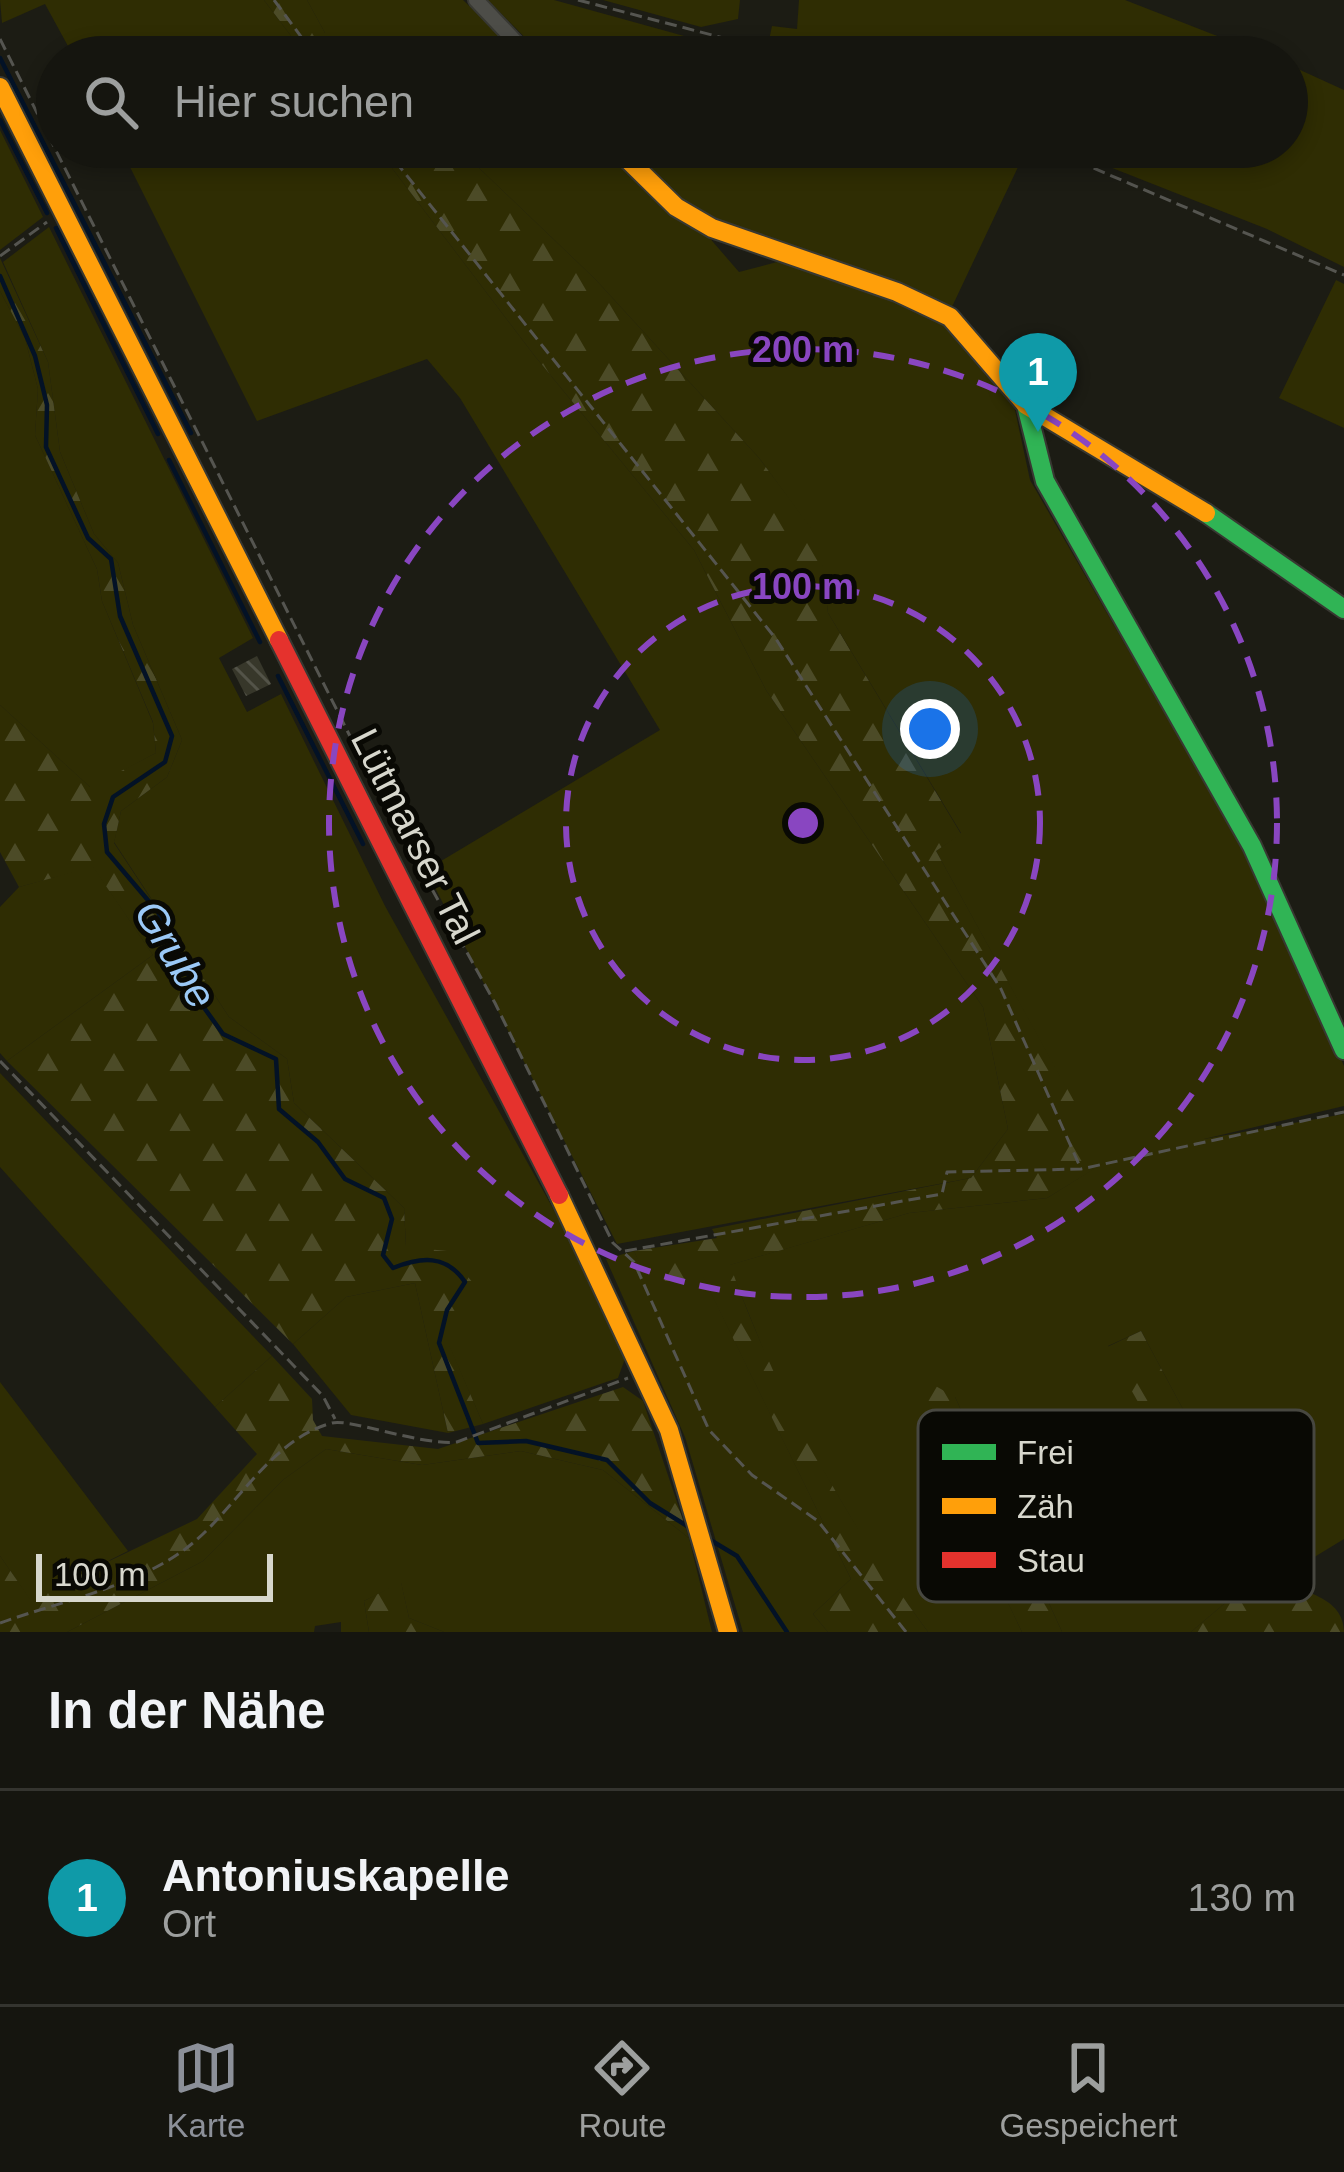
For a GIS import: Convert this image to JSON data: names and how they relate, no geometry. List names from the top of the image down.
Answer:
{
  "streets": {
    "main road": ["Lütmarser Tal"]
  },
  "water": ["Grube"],
  "legend": ["Frei", "Zäh", "Stau"],
  "scale_bar": "100 m",
  "page": {
    "search": "Hier suchen",
    "pins": "1",
    "scale": "100 m",
    "heading": "In der Nähe",
    "list": [
      {
        "mark": "1",
        "name": "Antoniuskapelle",
        "note": "Ort",
        "value": "130 m"
      }
    ],
    "nav": ["Karte", "Route", "Gespeichert"]
  },
  "rings": ["200 m", "100 m"]
}
